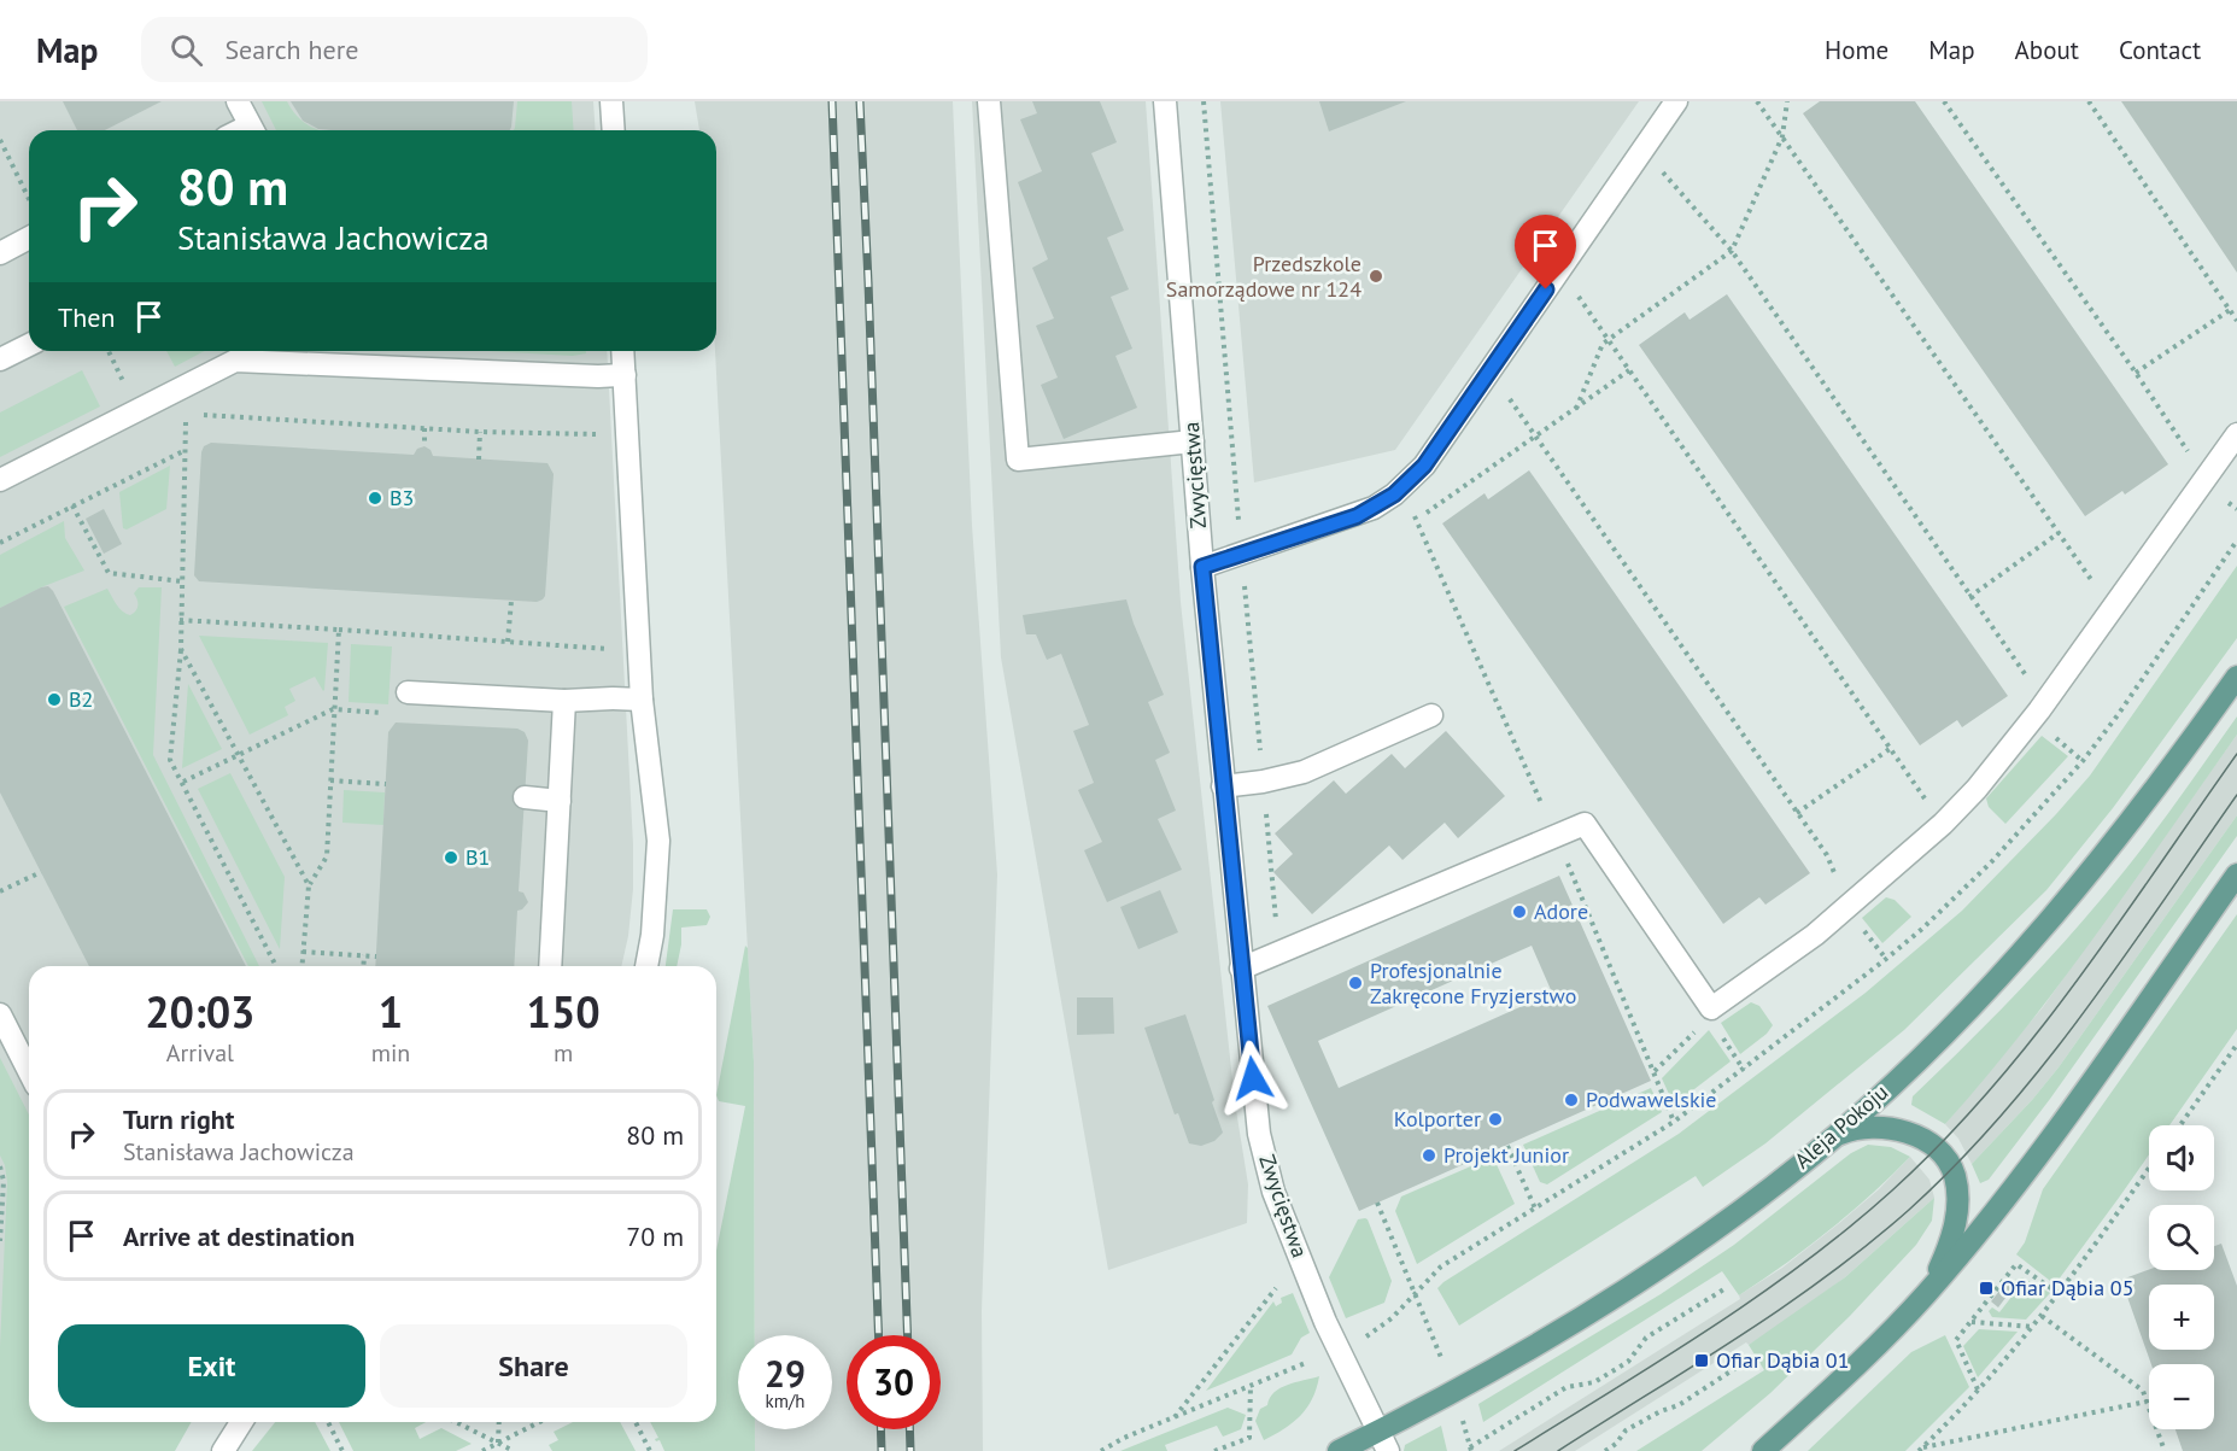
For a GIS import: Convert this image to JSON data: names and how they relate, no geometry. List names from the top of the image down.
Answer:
{
  "streets": {
    "main road": ["Aleja Pokoju"],
    "street": ["Zwycięstwa"]
  },
  "crossings": [
    ["Zwycięstwa", "Aleja Pokoju"]
  ],
  "places": {
    "other": [
      "Przedszkole Samorządowe nr 124",
      "B3",
      "B2",
      "B1",
      "Adore",
      "Profesjonalnie Zakręcone Fryzjerstwo",
      "Podwawelskie",
      "Kolporter",
      "Projekt Junior"
    ],
    "transit": ["Ofiar Dąbia 05", "Ofiar Dąbia 01"]
  },
  "page": {
    "header": "Map",
    "search": "Search here",
    "nav": [
      "Home",
      "Map",
      "About",
      "Contact"
    ],
    "turn": ["80 m", "Stanisława Jachowicza"],
    "then": "Then",
    "eta": [
      "20:03",
      "Arrival",
      "1",
      "min",
      "150",
      "m"
    ],
    "list": [
      {
        "name": "Turn right",
        "note": "Stanisława Jachowicza",
        "value": "80 m"
      },
      {
        "name": "Arrive at destination",
        "value": "70 m"
      }
    ],
    "map_buttons": ["+", "−"],
    "buttons": ["Exit", "Share"],
    "speed": "29 km/h",
    "limit": "30"
  }
}
